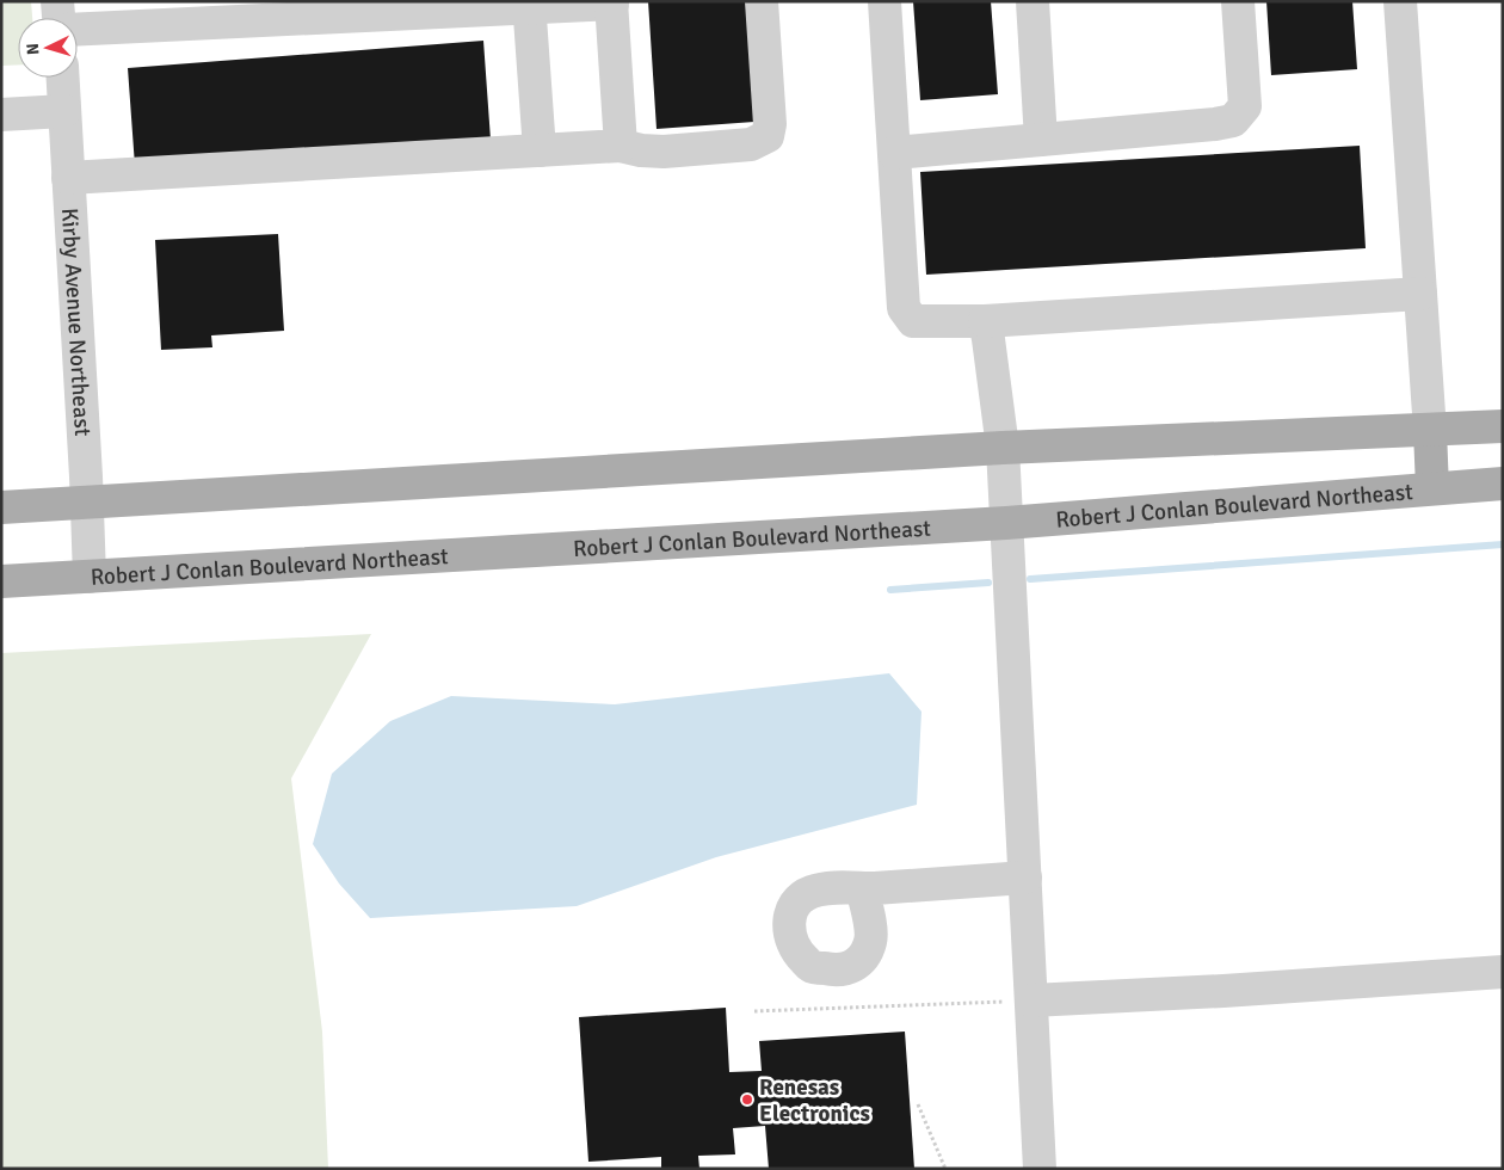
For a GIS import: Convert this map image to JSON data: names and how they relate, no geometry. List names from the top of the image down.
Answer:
{
  "streets": {
    "main road": ["Robert J Conlan Boulevard Northeast"],
    "street": ["Kirby Avenue Northeast"]
  },
  "crossings": [
    ["Kirby Avenue Northeast", "Robert J Conlan Boulevard Northeast"]
  ],
  "places": ["Renesas Electronics"],
  "north": "left"
}
